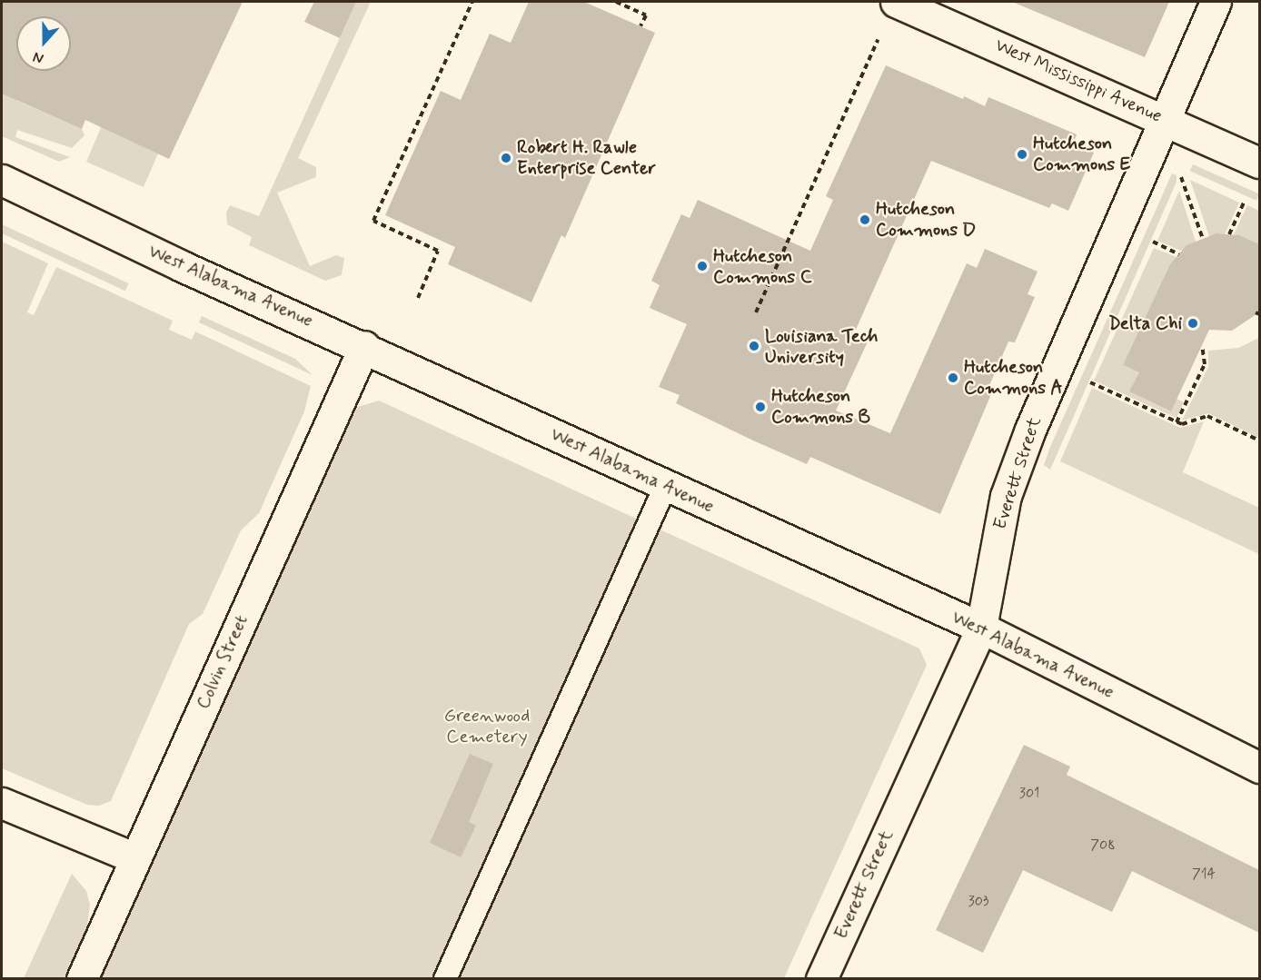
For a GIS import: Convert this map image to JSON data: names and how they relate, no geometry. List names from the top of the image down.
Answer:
{
  "streets": {
    "street": [
      "West Mississippi Avenue",
      "West Alabama Avenue",
      "Everett Street",
      "Colvin Street"
    ]
  },
  "crossings": [
    ["West Mississippi Avenue", "Everett Street"],
    ["West Alabama Avenue", "Everett Street"],
    ["West Alabama Avenue", "Colvin Street"]
  ],
  "parks": ["Greenwood Cemetery"],
  "places": [
    "Hutcheson Commons E",
    "Robert H. Rawle Enterprise Center",
    "Hutcheson Commons D",
    "Hutcheson Commons C",
    "Delta Chi",
    "Louisiana Tech University",
    "Hutcheson Commons A",
    "Hutcheson Commons B"
  ],
  "house_numbers": [
    "301",
    "708",
    "714",
    "303"
  ],
  "north": "bottom"
}
